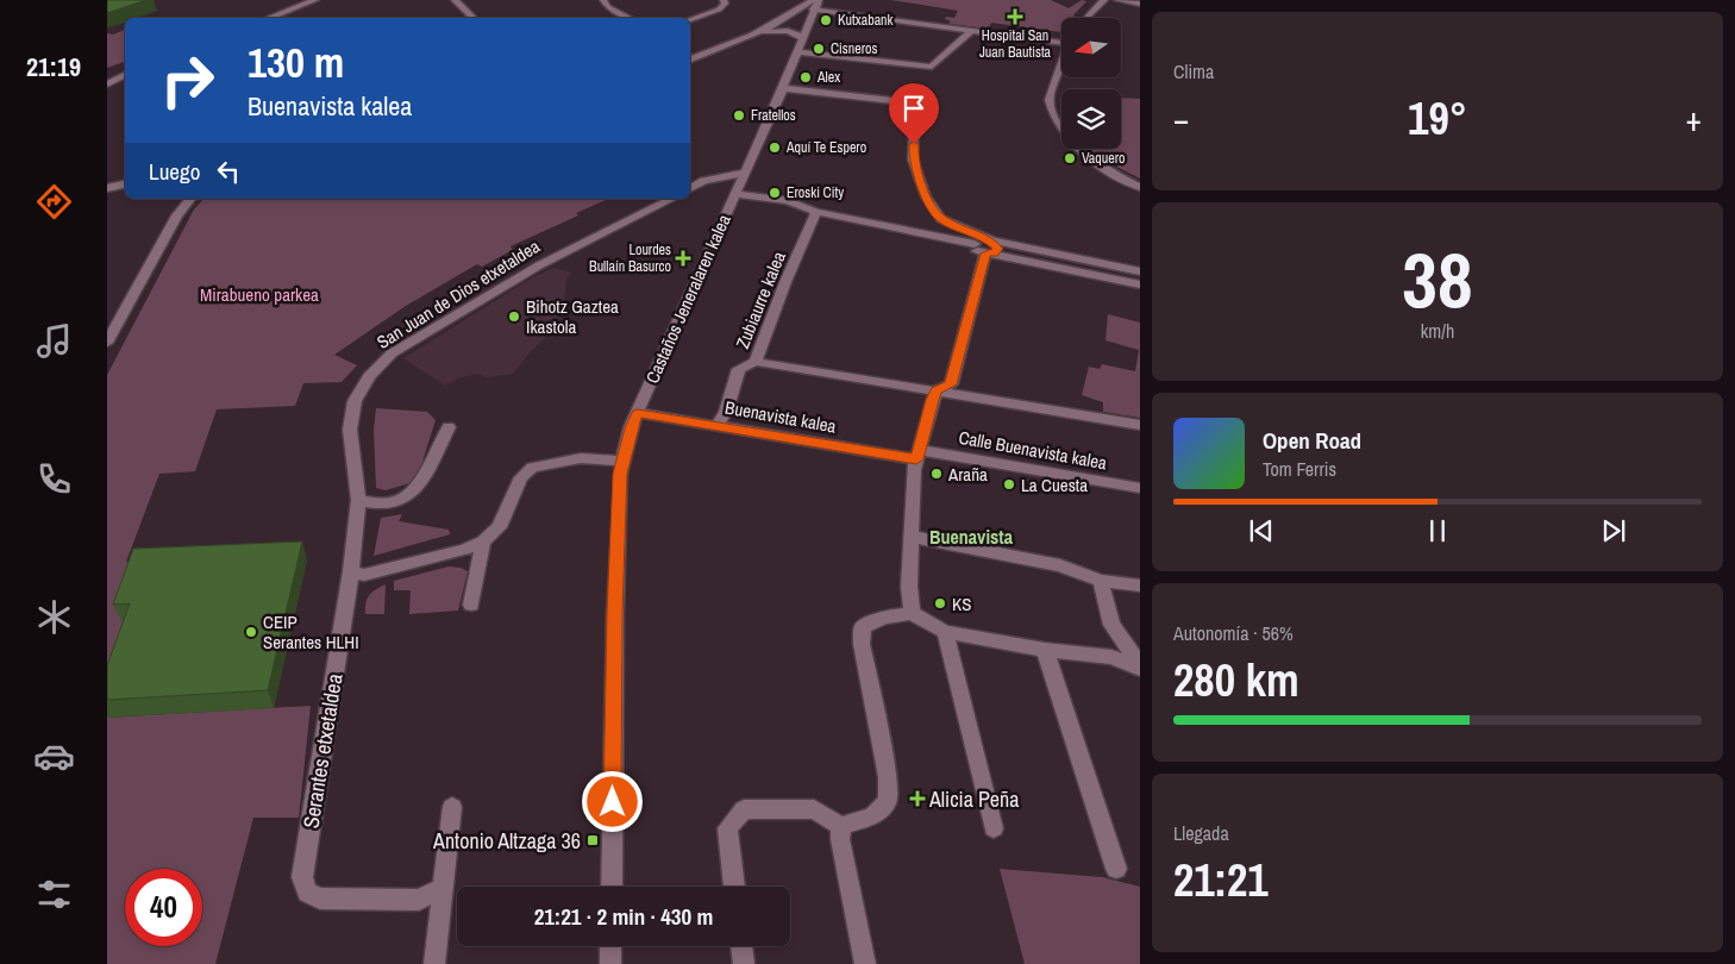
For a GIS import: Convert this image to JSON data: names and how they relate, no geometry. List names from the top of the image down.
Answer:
{
  "streets": {
    "street": [
      "San Juan de Dios etxetaldea",
      "Castaños Jeneralaren kalea",
      "Zubiaurre kalea",
      "Buenavista kalea",
      "Calle Buenavista kalea",
      "Serantes etxetaldea"
    ]
  },
  "crossings": [
    ["San Juan de Dios etxetaldea", "Serantes etxetaldea"],
    ["Castaños Jeneralaren kalea", "Buenavista kalea"],
    ["Zubiaurre kalea", "Buenavista kalea"],
    ["Buenavista kalea", "Calle Buenavista kalea"]
  ],
  "districts": ["Buenavista"],
  "parks": ["Mirabueno parkea"],
  "places": {
    "health": ["Hospital San Juan Bautista", "Lourdes Bullaín Basurco", "Alicia Peña"],
    "other": [
      "Kutxabank",
      "Cisneros",
      "Alex",
      "Fratellos",
      "Aquí Te Espero",
      "Vaquero",
      "Eroski City",
      "Bihotz Gaztea Ikastola",
      "Araña",
      "La Cuesta",
      "KS",
      "CEIP Serantes HLHI"
    ],
    "transit": ["Antonio Altzaga 36"]
  },
  "north": "left",
  "page": {
    "tabs": "21:19",
    "tile": [
      "Clima",
      ["38", "km/h"],
      ["Autonomía · 56%", "280 km"],
      ["Llegada", "21:21"]
    ],
    "turn": ["130 m", "Buenavista kalea"],
    "heat": ["−", "19°", "+"],
    "then": "Luego",
    "song": ["Open Road", "Tom Ferris"],
    "limit": "40",
    "trip": "21:21 · 2 min · 430 m"
  }
}
